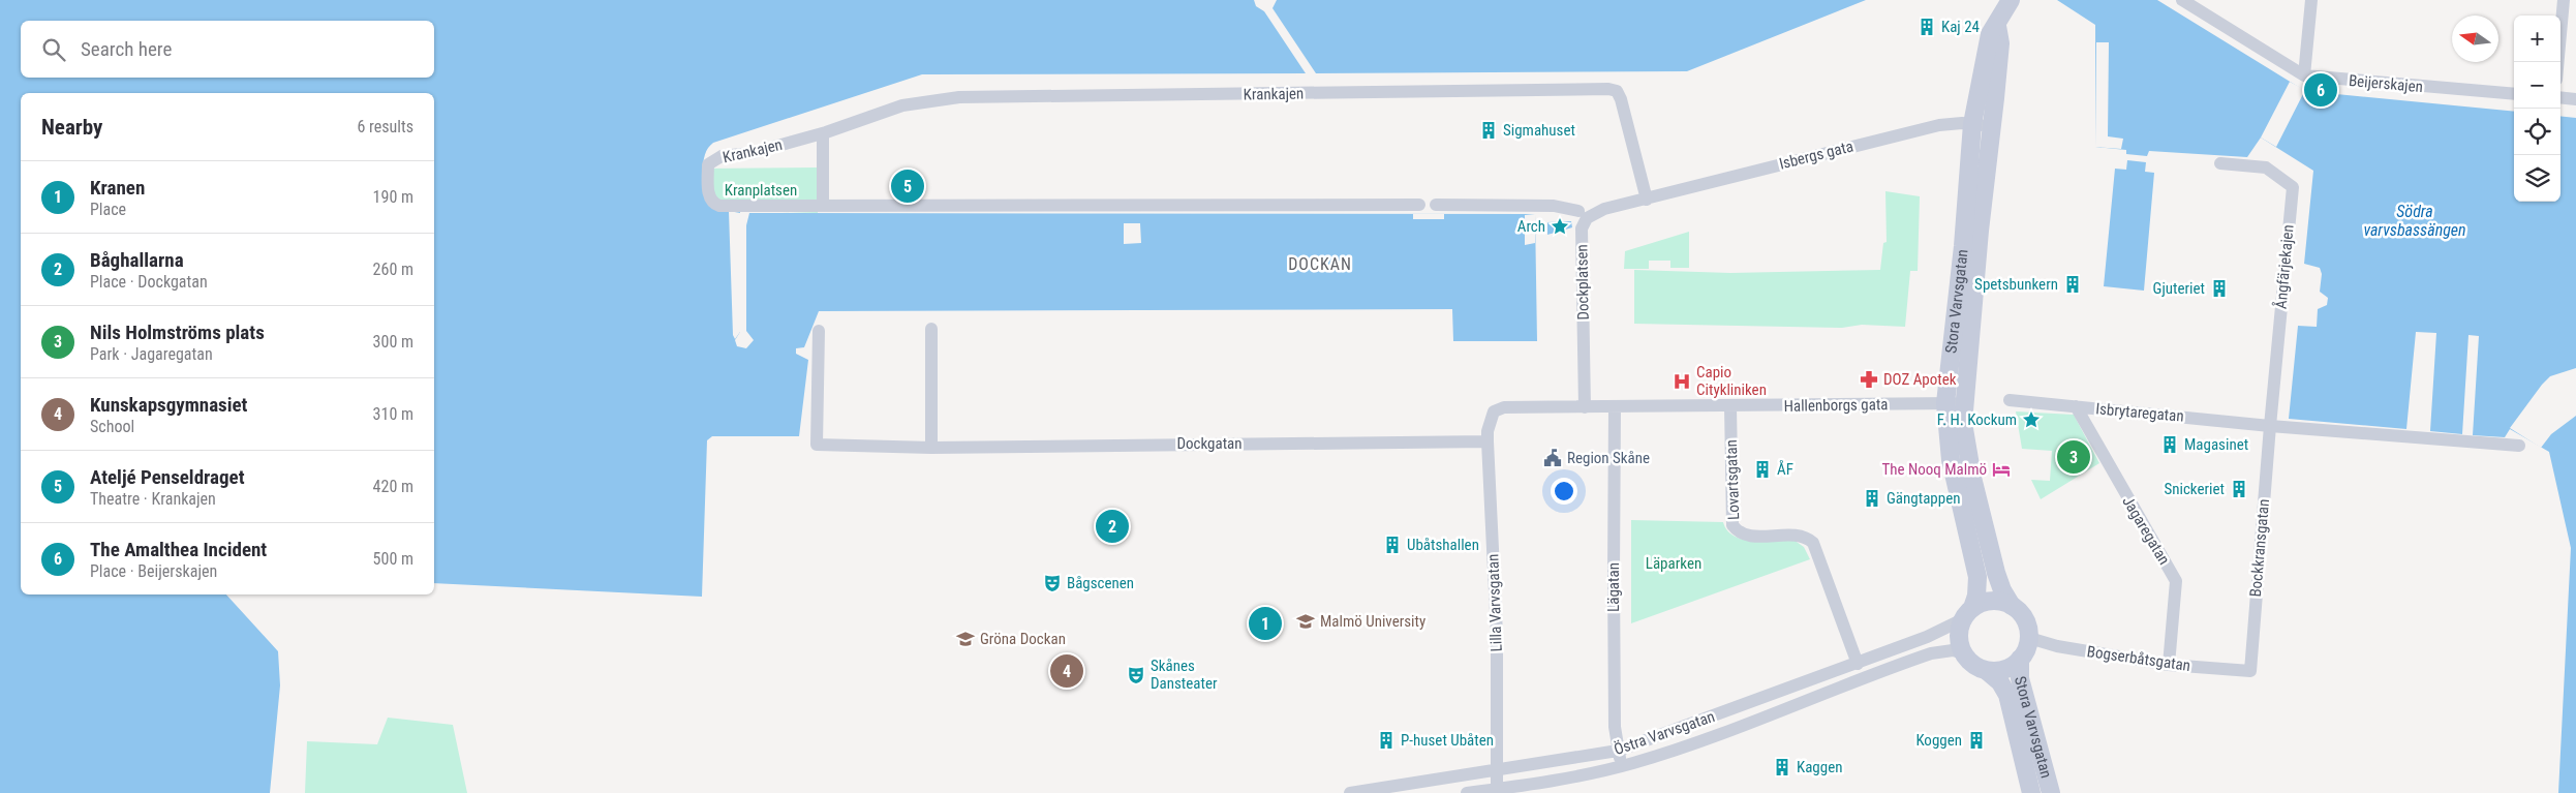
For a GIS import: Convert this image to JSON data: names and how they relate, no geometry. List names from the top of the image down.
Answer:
{
  "streets": {
    "street": [
      "Beijerskajen",
      "Krankajen",
      "Isbergs gata",
      "Ångfärjekajen",
      "Dockplatsen",
      "Stora Varvsgatan",
      "Hallenborgs gata",
      "Isbrytaregatan",
      "Dockgatan",
      "Lovartsgatan",
      "Jagaregatan",
      "Bockkransgatan",
      "Lägatan",
      "Lilla Varvsgatan",
      "Bogserbåtsgatan",
      "Östra Varvsgatan"
    ]
  },
  "crossings": [
    ["Krankajen", "Isbergs gata"],
    ["Krankajen", "Dockplatsen"],
    ["Isbergs gata", "Dockplatsen"],
    ["Isbergs gata", "Stora Varvsgatan"],
    ["Ångfärjekajen", "Isbrytaregatan"],
    ["Ångfärjekajen", "Bockkransgatan"],
    ["Dockplatsen", "Lilla Varvsgatan"],
    ["Stora Varvsgatan", "Hallenborgs gata"],
    ["Stora Varvsgatan", "Bogserbåtsgatan"],
    ["Stora Varvsgatan", "Östra Varvsgatan"],
    ["Hallenborgs gata", "Lovartsgatan"],
    ["Hallenborgs gata", "Lägatan"],
    ["Isbrytaregatan", "Jagaregatan"],
    ["Isbrytaregatan", "Bockkransgatan"],
    ["Dockgatan", "Lilla Varvsgatan"],
    ["Lovartsgatan", "Östra Varvsgatan"],
    ["Jagaregatan", "Bogserbåtsgatan"],
    ["Bockkransgatan", "Bogserbåtsgatan"],
    ["Lägatan", "Östra Varvsgatan"],
    ["Lilla Varvsgatan", "Östra Varvsgatan"],
    ["Bogserbåtsgatan", "Östra Varvsgatan"]
  ],
  "districts": ["DOCKAN"],
  "water": ["Södra varvsbassängen"],
  "parks": ["Kranplatsen", "Läparken"],
  "places": {
    "building": [
      "Kaj 24",
      "Sigmahuset",
      "Spetsbunkern",
      "Gjuteriet",
      "Magasinet",
      "ÅF",
      "Snickeriet",
      "Gängtappen",
      "Ubåtshallen",
      "P-huset Ubåten",
      "Koggen",
      "Kaggen"
    ],
    "place": ["Arch", "F. H. Kockum"],
    "pharmacy": ["DOZ Apotek"],
    "hospital": ["Capio Citykliniken"],
    "public building": ["Region Skåne"],
    "hotel": ["The Nooq Malmö"],
    "theatre": ["Bågscenen", "Skånes Dansteater"],
    "school or university": ["Malmö University", "Gröna Dockan"]
  },
  "north": "left",
  "page": {
    "map_buttons": ["+", "−"],
    "search": "Search here",
    "pins": [
      "6",
      "5",
      "3",
      "2",
      "1",
      "4"
    ],
    "heading": ["Nearby", "6 results"],
    "list": [
      {
        "mark": "1",
        "name": "Kranen",
        "note": "Place",
        "value": "190 m"
      },
      {
        "mark": "2",
        "name": "Båghallarna",
        "note": "Place · Dockgatan",
        "value": "260 m"
      },
      {
        "mark": "3",
        "name": "Nils Holmströms plats",
        "note": "Park · Jagaregatan",
        "value": "300 m"
      },
      {
        "mark": "4",
        "name": "Kunskapsgymnasiet",
        "note": "School",
        "value": "310 m"
      },
      {
        "mark": "5",
        "name": "Ateljé Penseldraget",
        "note": "Theatre · Krankajen",
        "value": "420 m"
      },
      {
        "mark": "6",
        "name": "The Amalthea Incident",
        "note": "Place · Beijerskajen",
        "value": "500 m"
      }
    ]
  }
}
